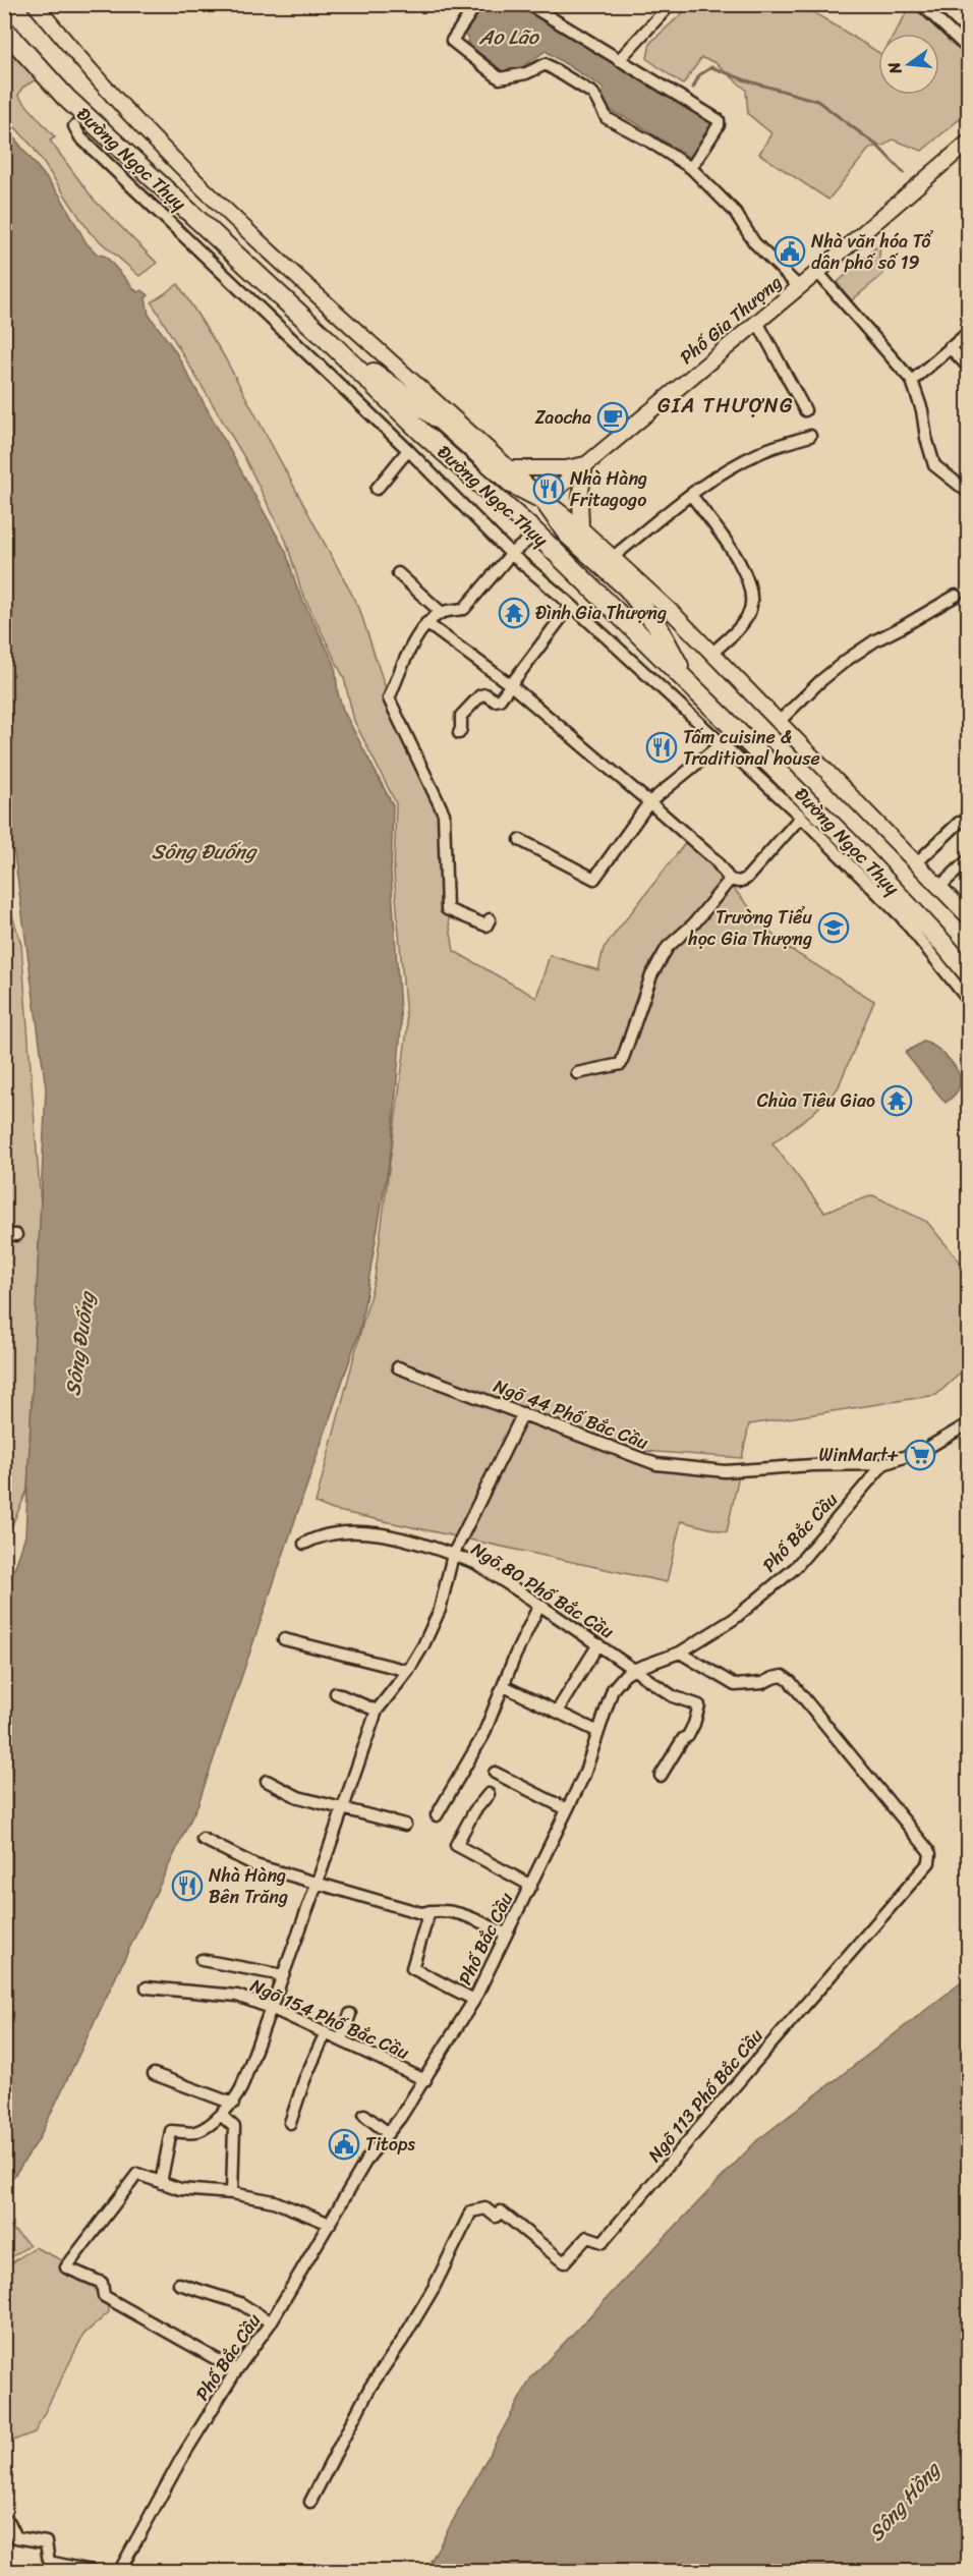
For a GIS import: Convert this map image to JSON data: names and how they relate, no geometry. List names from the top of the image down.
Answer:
{
  "streets": {
    "main road": ["Đường Ngọc Thụy"],
    "street": [
      "Phố Gia Thượng",
      "Ngõ 44 Phố Bắc Cầu",
      "Phố Bắc Cầu",
      "Ngõ 80 Phố Bắc Cầu",
      "Ngõ 154 Phố Bắc Cầu",
      "Ngõ 113 Phố Bắc Cầu"
    ]
  },
  "crossings": [
    ["Đường Ngọc Thụy", "Phố Gia Thượng"],
    ["Ngõ 44 Phố Bắc Cầu", "Phố Bắc Cầu"],
    ["Phố Bắc Cầu", "Ngõ 80 Phố Bắc Cầu"],
    ["Phố Bắc Cầu", "Ngõ 154 Phố Bắc Cầu"],
    ["Phố Bắc Cầu", "Ngõ 113 Phố Bắc Cầu"],
    ["Ngõ 80 Phố Bắc Cầu", "Ngõ 154 Phố Bắc Cầu"]
  ],
  "districts": ["GIA THƯỢNG"],
  "water": ["Ao Lão", "Sông Đuống", "Sông Hồng"],
  "places": {
    "public building": ["Nhà văn hóa Tổ dân phố số 19", "Titops"],
    "cafe": ["Zaocha"],
    "restaurant": ["Nhà Hàng Fritagogo", "Tấm cuisine & Traditional house", "Nhà Hàng Bên Trăng"],
    "temple": ["Đình Gia Thượng", "Chùa Tiêu Giao"],
    "school or university": ["Trường Tiểu học Gia Thượng"],
    "supermarket": ["WinMart+"]
  },
  "north": "left"
}
